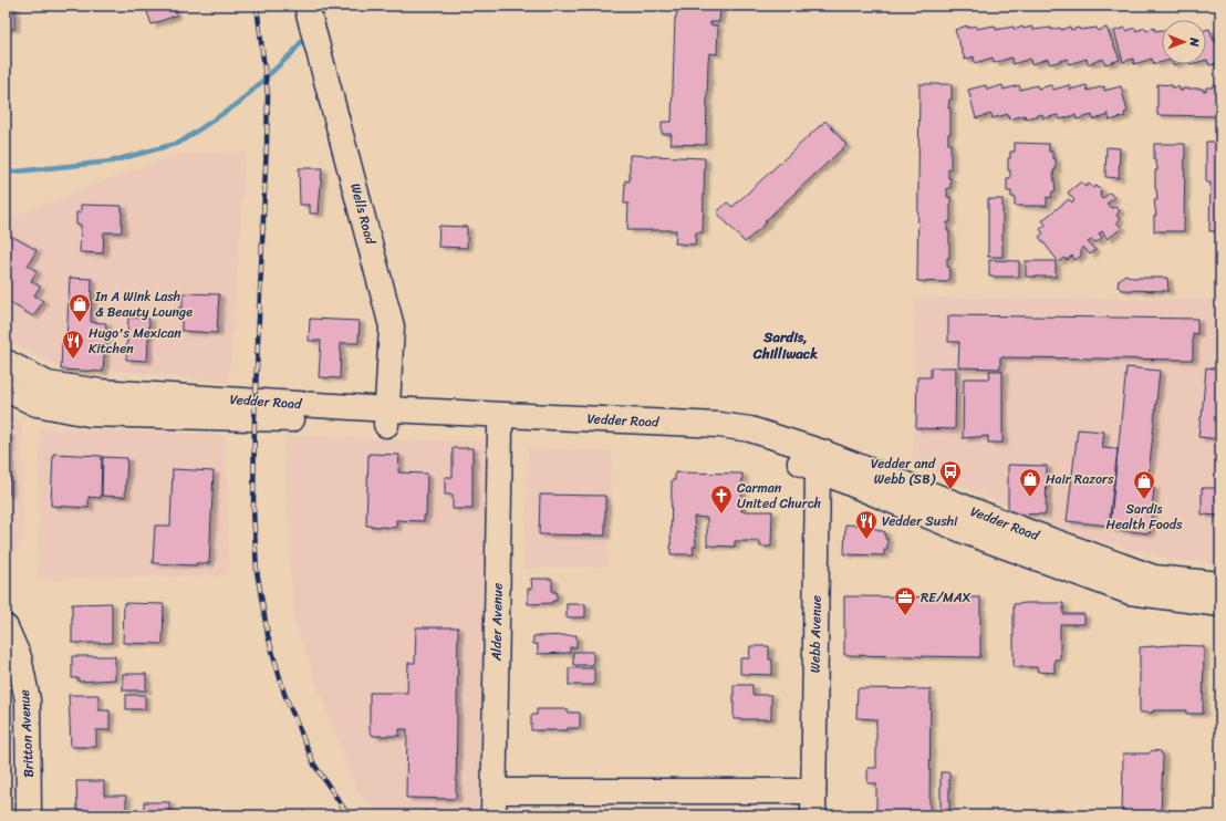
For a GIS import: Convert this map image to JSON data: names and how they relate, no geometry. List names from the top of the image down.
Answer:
{
  "streets": {
    "main road": [
      "Wells Road",
      "Vedder Road",
      "Alder Avenue",
      "Webb Avenue",
      "Britton Avenue"
    ]
  },
  "crossings": [
    ["Wells Road", "Vedder Road"],
    ["Vedder Road", "Alder Avenue"],
    ["Vedder Road", "Webb Avenue"]
  ],
  "districts": ["Sardis, Chilliwack"],
  "places": {
    "shop": ["In A Wink Lash & Beauty Lounge", "Hair Razors", "Sardis Health Foods"],
    "restaurant": ["Hugo's Mexican Kitchen", "Vedder Sushi"],
    "bus stop": ["Vedder and Webb (SB)"],
    "church": ["Carman United Church"],
    "office": ["RE/MAX"]
  },
  "north": "right"
}
